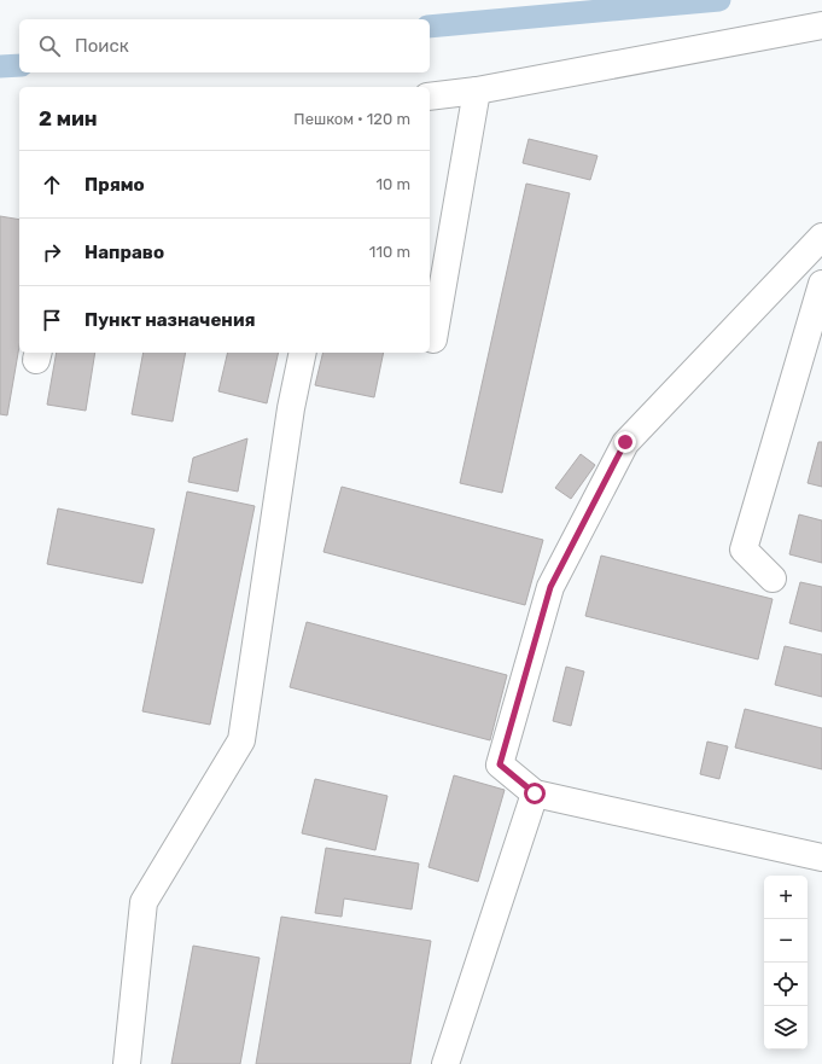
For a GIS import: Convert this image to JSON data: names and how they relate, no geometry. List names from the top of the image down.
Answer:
{
  "page": {
    "search": "Поиск",
    "heading": ["2 мин", "Пешком · 120 m"],
    "list": [
      ["Прямо", "10 m"],
      ["Направо", "110 m"],
      "Пункт назначения"
    ],
    "map_buttons": ["+", "−"]
  }
}
